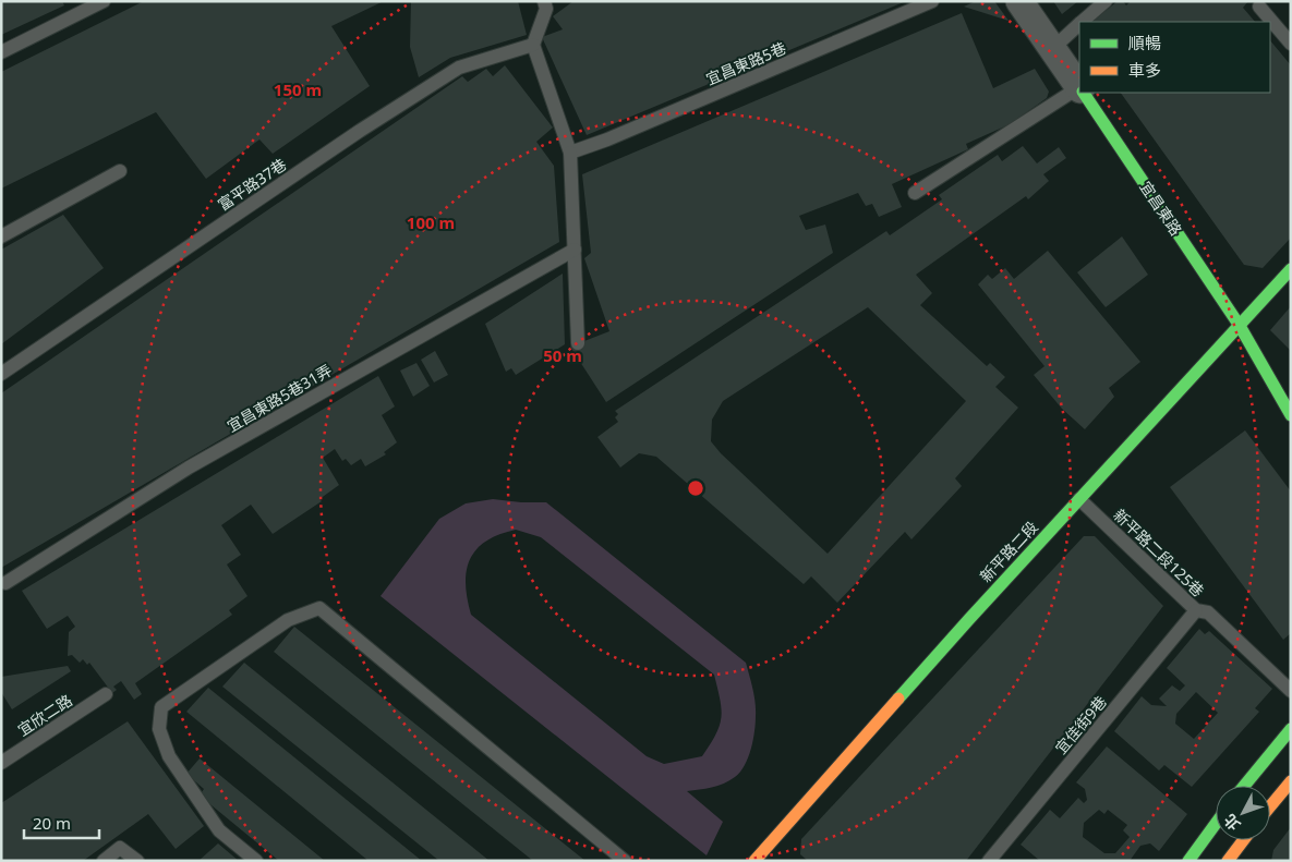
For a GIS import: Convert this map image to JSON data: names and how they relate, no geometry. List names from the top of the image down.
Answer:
{
  "streets": {
    "street": ["宜昌東路", "新平路二段"],
    "lane": [
      "宜昌東路5巷",
      "富平路37巷",
      "宜昌東路5巷31弄",
      "新平路二段125巷",
      "宜欣二路",
      "宜佳街9巷"
    ]
  },
  "crossings": [
    ["宜昌東路", "新平路二段"],
    ["新平路二段", "新平路二段125巷"],
    ["新平路二段125巷", "宜佳街9巷"]
  ],
  "legend": ["順暢", "車多"],
  "scale_bar": "20 m",
  "north": "bottom left",
  "rings": ["150 m", "100 m", "50 m"]
}
